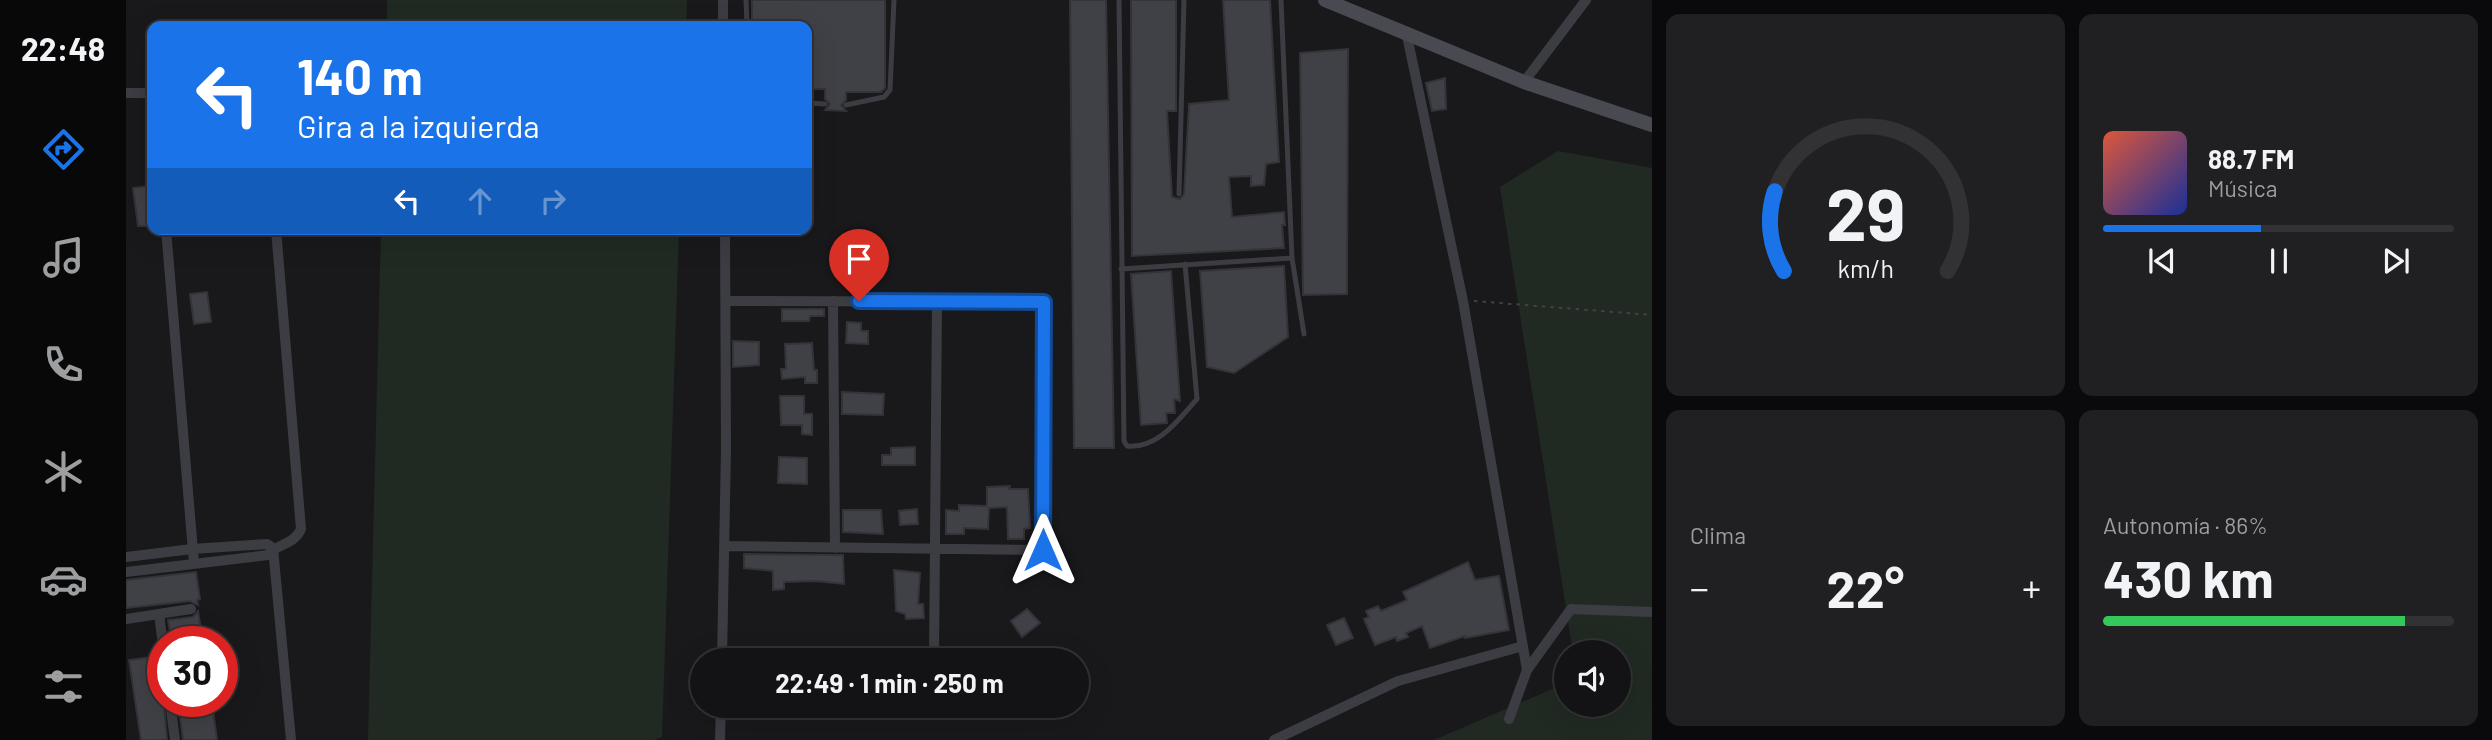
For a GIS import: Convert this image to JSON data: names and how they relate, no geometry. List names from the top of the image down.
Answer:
{
  "page": {
    "tabs": "22:48",
    "turn": ["140 m", "Gira a la izquierda"],
    "song": ["88.7 FM", "Música"],
    "tile": [
      "Clima",
      ["Autonomía · 86%", "430 km"]
    ],
    "heat": ["−", "22°", "+"],
    "limit": "30",
    "trip": "22:49 · 1 min · 250 m",
    "gauge": ["29", "km/h"]
  }
}
